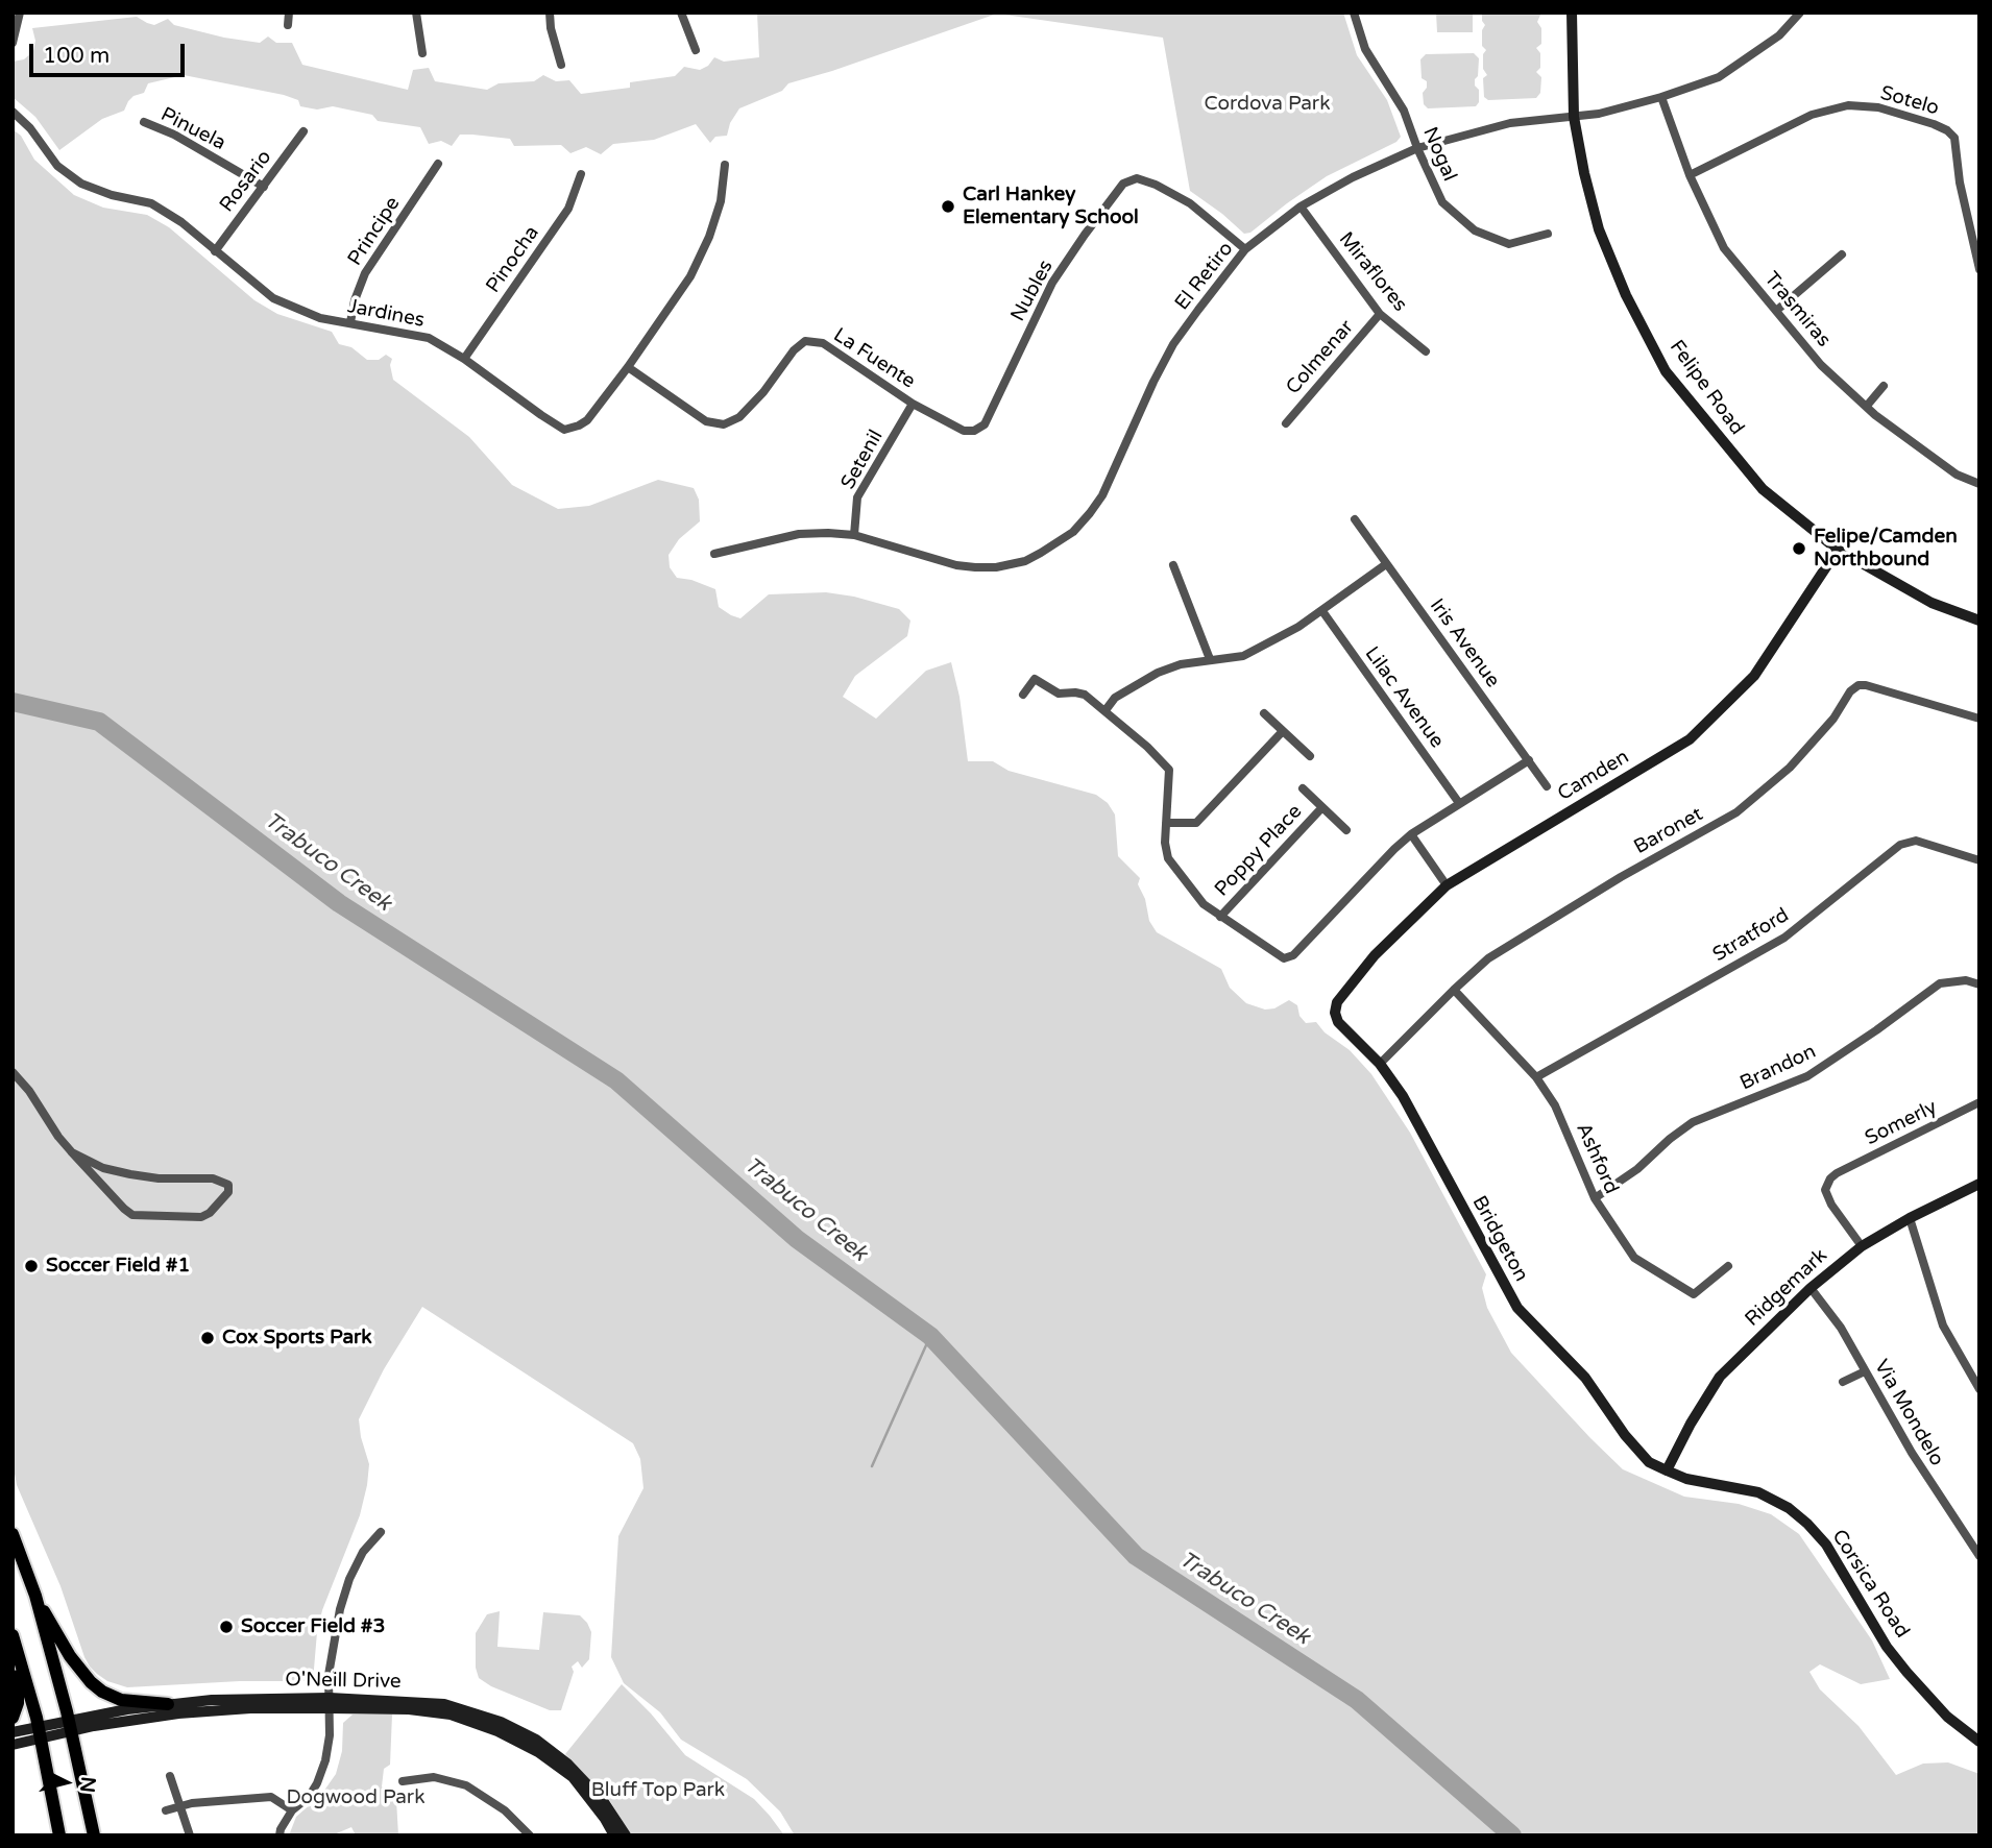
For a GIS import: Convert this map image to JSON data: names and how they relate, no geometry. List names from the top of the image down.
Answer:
{
  "streets": {
    "street": [
      "Sotelo",
      "Pinuela",
      "Nogal",
      "Rosario",
      "Principe",
      "Pinocha",
      "Miraflores",
      "El Retiro",
      "Nubles",
      "Trasmiras",
      "Jardines",
      "Colmenar",
      "La Fuente",
      "Felipe Road",
      "Setenil",
      "Iris Avenue",
      "Lilac Avenue",
      "Camden",
      "Baronet",
      "Poppy Place",
      "Stratford",
      "Brandon",
      "Somerly",
      "Ashford",
      "Bridgeton",
      "Ridgemark",
      "Via Mondelo",
      "Corsica Road",
      "O'Neill Drive"
    ]
  },
  "crossings": [
    ["Sotelo", "Trasmiras"],
    ["Pinuela", "Rosario"],
    ["Nogal", "El Retiro"],
    ["Rosario", "Jardines"],
    ["Principe", "Jardines"],
    ["Pinocha", "Jardines"],
    ["Miraflores", "El Retiro"],
    ["Miraflores", "Colmenar"],
    ["El Retiro", "Nubles"],
    ["El Retiro", "Trasmiras"],
    ["El Retiro", "Felipe Road"],
    ["El Retiro", "Setenil"],
    ["Nubles", "La Fuente"],
    ["Jardines", "La Fuente"],
    ["La Fuente", "Setenil"],
    ["Felipe Road", "Camden"],
    ["Camden", "Bridgeton"],
    ["Baronet", "Ashford"],
    ["Baronet", "Bridgeton"],
    ["Stratford", "Ashford"],
    ["Brandon", "Ashford"],
    ["Somerly", "Ridgemark"],
    ["Bridgeton", "Ridgemark"],
    ["Bridgeton", "Corsica Road"],
    ["Ridgemark", "Via Mondelo"],
    ["Ridgemark", "Corsica Road"]
  ],
  "water": ["Trabuco Creek"],
  "parks": ["Cordova Park", "Bluff Top Park", "Dogwood Park"],
  "places": [
    "Carl Hankey Elementary School",
    "Felipe/Camden Northbound",
    "Soccer Field #1",
    "Cox Sports Park",
    "Soccer Field #3"
  ],
  "scale_bar": "100 m",
  "north": "right"
}
